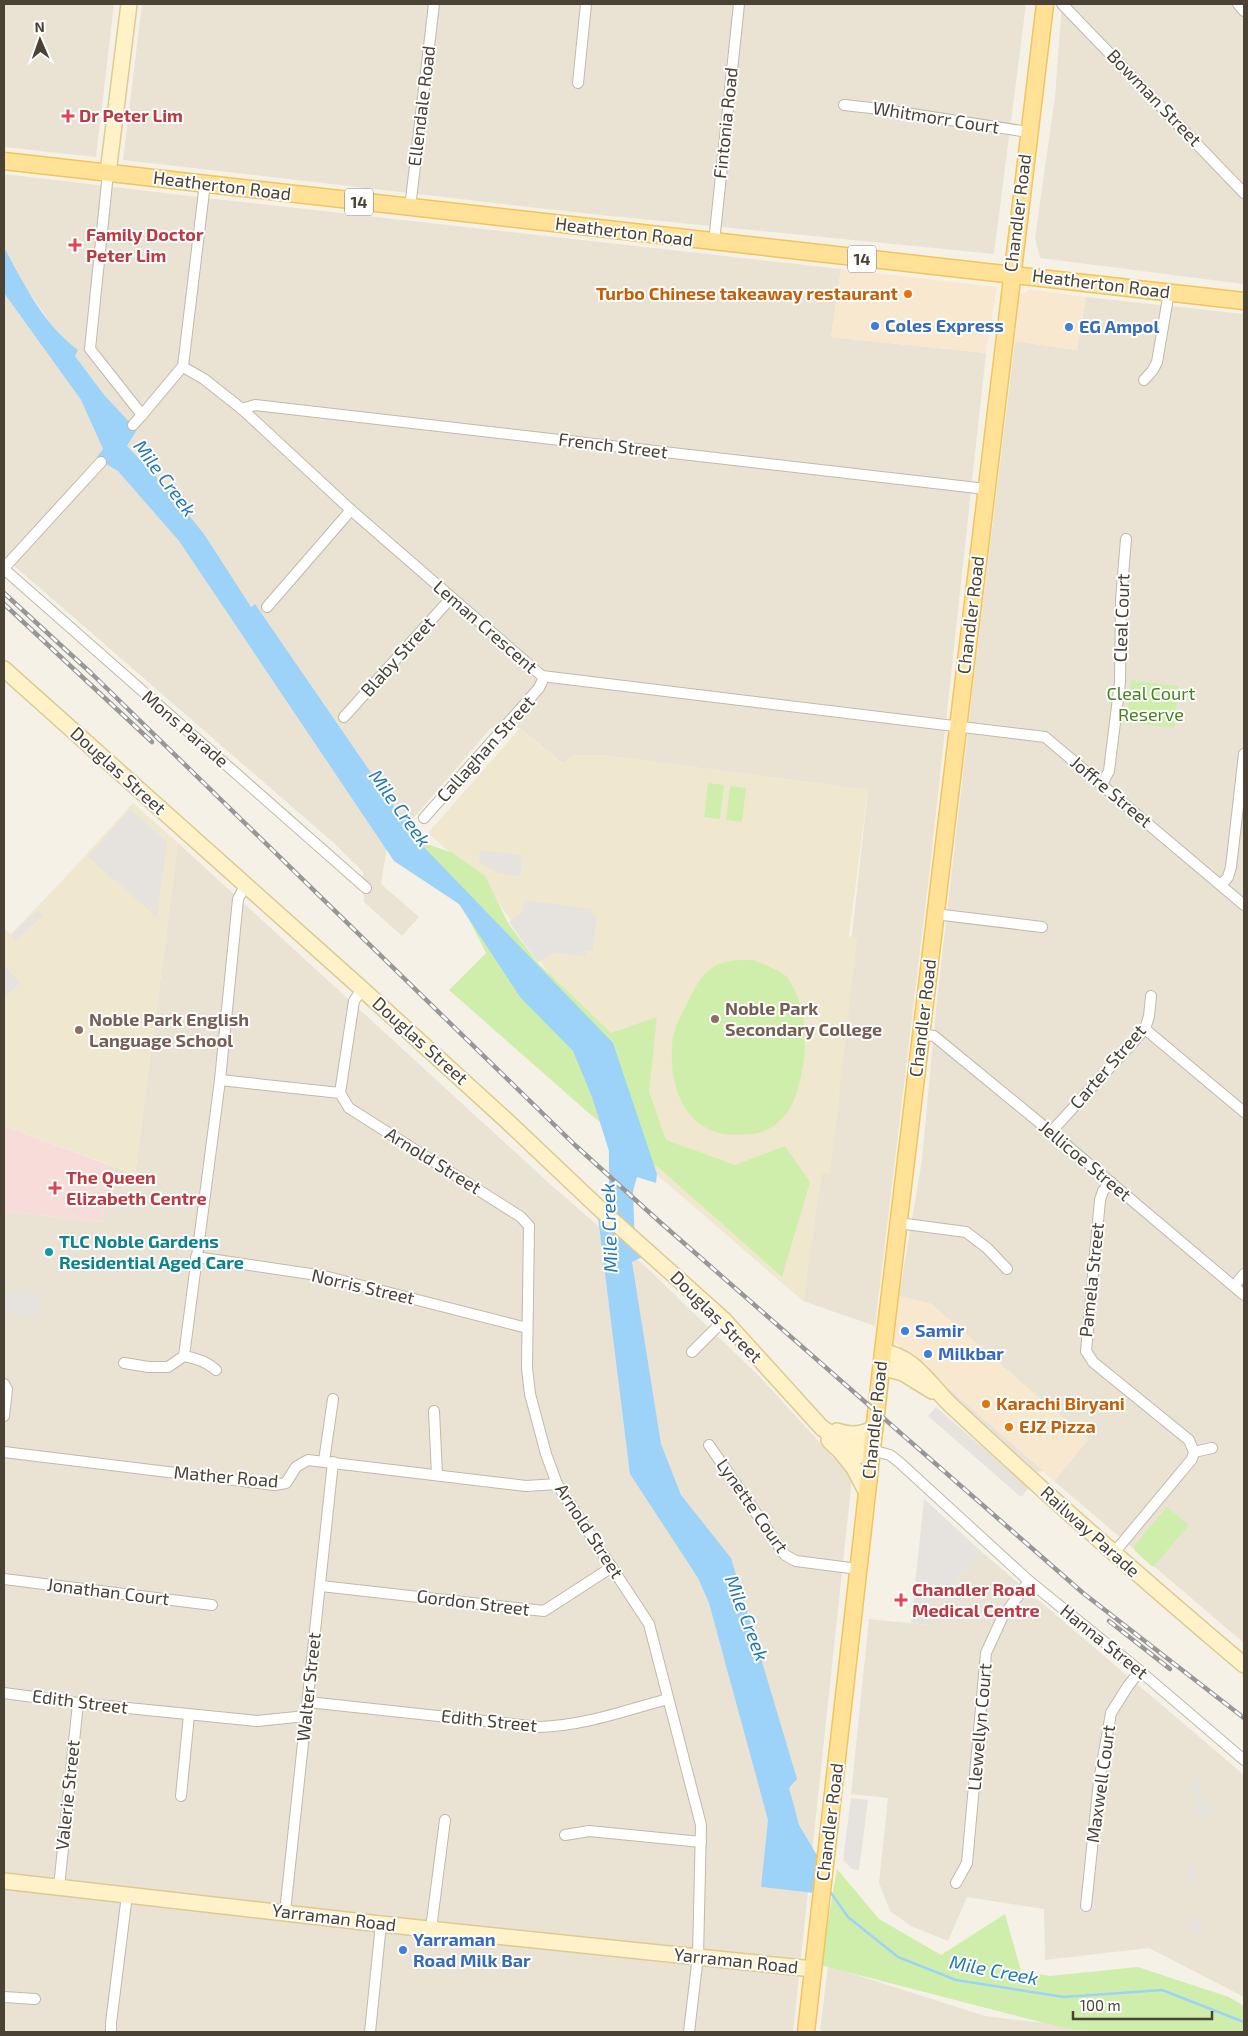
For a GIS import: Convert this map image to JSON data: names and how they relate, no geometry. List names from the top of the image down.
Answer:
{
  "streets": {
    "main road": [
      "Heatherton Road",
      "14",
      "Chandler Road",
      "Douglas Street",
      "Railway Parade",
      "Yarraman Road"
    ],
    "street": [
      "Bowman Street",
      "Ellendale Road",
      "Whitmorr Court",
      "Fintonia Road",
      "French Street",
      "Cleal Court",
      "Leman Crescent",
      "Blaby Street",
      "Mons Parade",
      "Callaghan Street",
      "Joffre Street",
      "Carter Street",
      "Arnold Street",
      "Jellicoe Street",
      "Pamela Street",
      "Norris Street",
      "Mather Road",
      "Lynette Court",
      "Jonathan Court",
      "Gordon Street",
      "Hanna Street",
      "Walter Street",
      "Edith Street",
      "Llewellyn Court",
      "Maxwell Court",
      "Valerie Street"
    ]
  },
  "crossings": [
    ["Ellendale Road", "Heatherton Road"],
    ["Whitmorr Court", "Chandler Road"],
    ["Fintonia Road", "Heatherton Road"],
    ["Heatherton Road", "Chandler Road"],
    ["Chandler Road", "French Street"],
    ["Chandler Road", "Leman Crescent"],
    ["Chandler Road", "Douglas Street"],
    ["Chandler Road", "Joffre Street"],
    ["Chandler Road", "Jellicoe Street"],
    ["Chandler Road", "Lynette Court"],
    ["Chandler Road", "Railway Parade"],
    ["Chandler Road", "Hanna Street"],
    ["Chandler Road", "Yarraman Road"],
    ["French Street", "Leman Crescent"],
    ["Cleal Court", "Joffre Street"],
    ["Leman Crescent", "Blaby Street"],
    ["Leman Crescent", "Callaghan Street"],
    ["Leman Crescent", "Joffre Street"],
    ["Douglas Street", "Hanna Street"],
    ["Carter Street", "Jellicoe Street"],
    ["Arnold Street", "Norris Street"],
    ["Arnold Street", "Mather Road"],
    ["Arnold Street", "Gordon Street"],
    ["Arnold Street", "Edith Street"],
    ["Arnold Street", "Yarraman Road"],
    ["Jellicoe Street", "Pamela Street"],
    ["Mather Road", "Walter Street"],
    ["Gordon Street", "Walter Street"],
    ["Hanna Street", "Llewellyn Court"],
    ["Hanna Street", "Maxwell Court"],
    ["Walter Street", "Edith Street"],
    ["Walter Street", "Yarraman Road"],
    ["Edith Street", "Valerie Street"],
    ["Valerie Street", "Yarraman Road"]
  ],
  "water": ["Mile Creek"],
  "parks": ["Cleal Court Reserve"],
  "places": {
    "health": [
      "Dr Peter Lim",
      "Family Doctor Peter Lim",
      "The Queen Elizabeth Centre",
      "Chandler Road Medical Centre"
    ],
    "other": [
      "Turbo Chinese takeaway restaurant",
      "Coles Express",
      "EG Ampol",
      "Noble Park Secondary College",
      "Noble Park English Language School",
      "TLC Noble Gardens Residential Aged Care",
      "Samir",
      "Milkbar",
      "Karachi Biryani",
      "EJZ Pizza",
      "Yarraman Road Milk Bar"
    ]
  },
  "scale_bar": "100 m",
  "north": "top"
}
